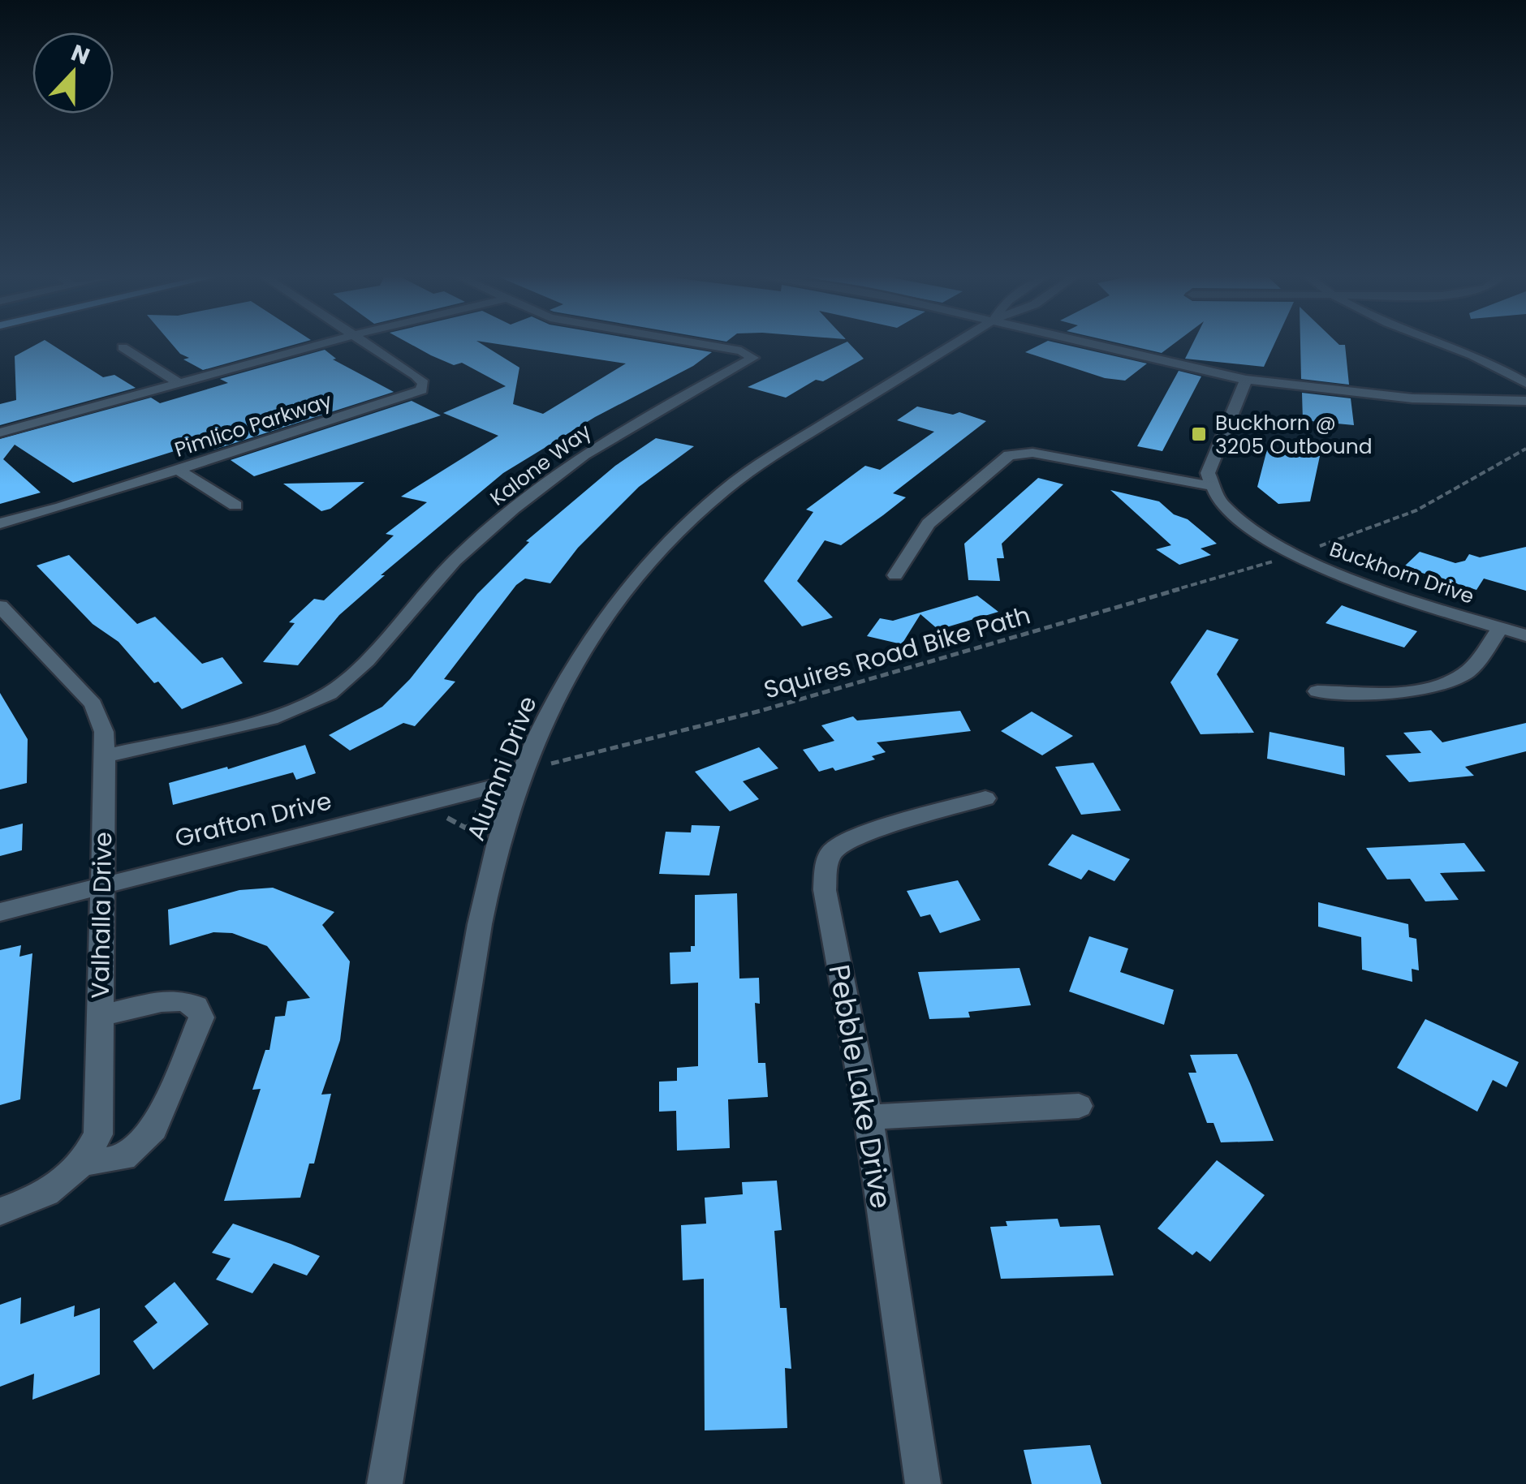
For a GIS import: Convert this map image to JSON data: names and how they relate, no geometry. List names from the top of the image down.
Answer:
{
  "streets": {
    "street": [
      "Pimlico Parkway",
      "Kalone Way",
      "Buckhorn Drive",
      "Alumni Drive",
      "Grafton Drive",
      "Valhalla Drive",
      "Pebble Lake Drive"
    ],
    "path": ["Squires Road Bike Path"]
  },
  "crossings": [
    ["Kalone Way", "Valhalla Drive"],
    ["Squires Road Bike Path", "Alumni Drive"],
    ["Squires Road Bike Path", "Grafton Drive"],
    ["Alumni Drive", "Grafton Drive"],
    ["Grafton Drive", "Valhalla Drive"]
  ],
  "places": {
    "transit": ["Buckhorn @ 3205 Outbound"]
  },
  "north": "top"
}
